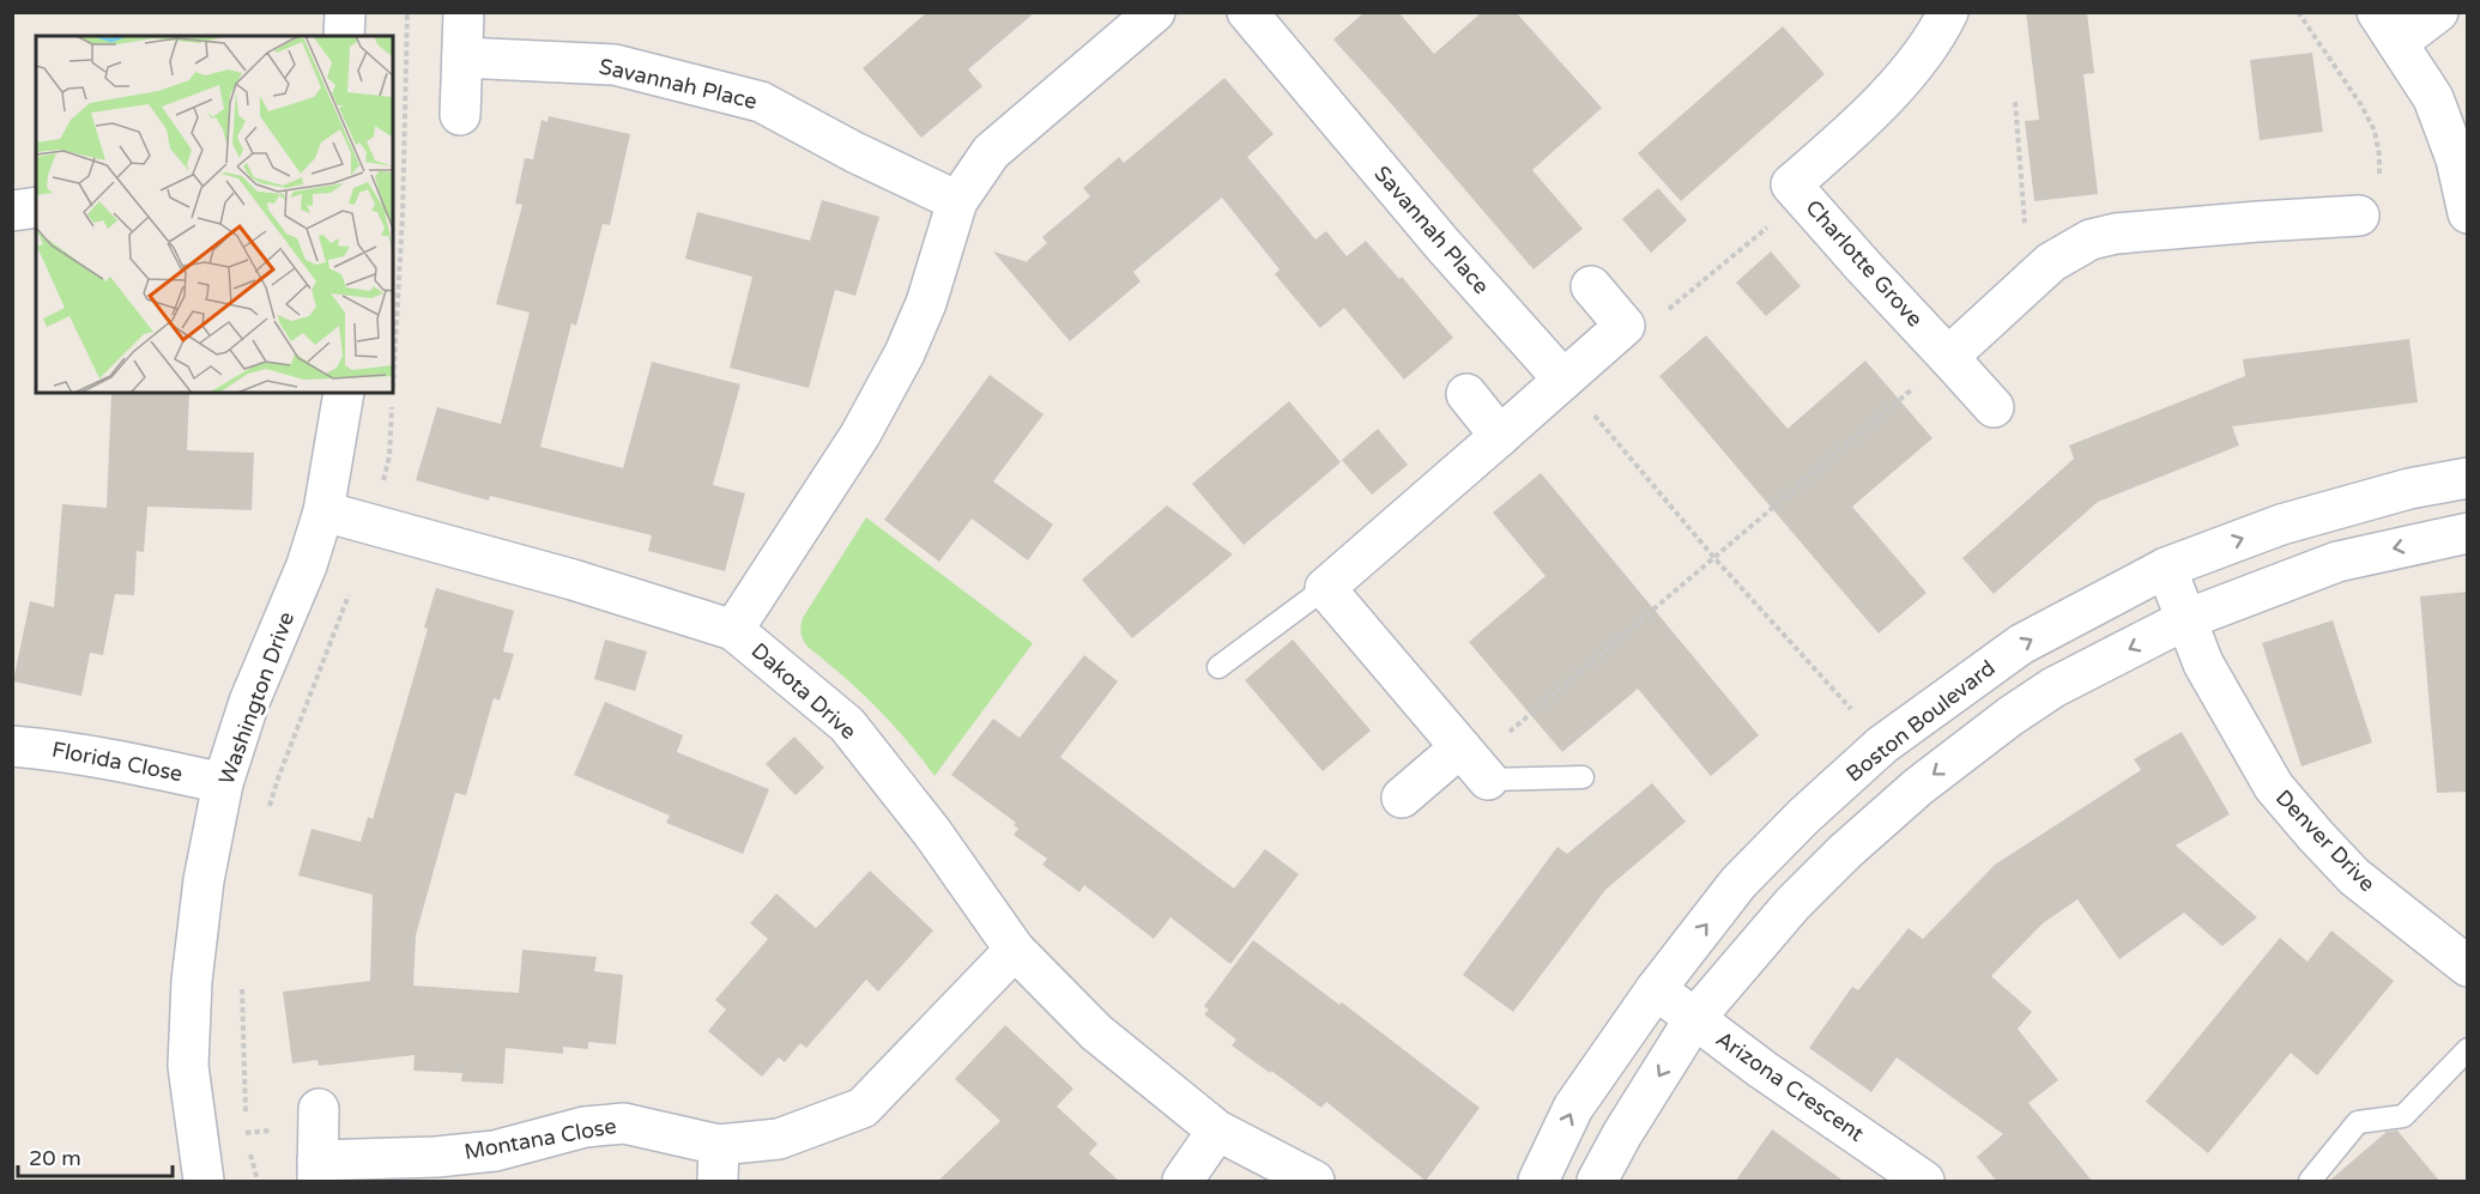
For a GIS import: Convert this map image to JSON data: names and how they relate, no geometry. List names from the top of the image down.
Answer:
{
  "streets": {
    "street": [
      "Savannah Place",
      "Charlotte Grove",
      "Dakota Drive",
      "Washington Drive",
      "Boston Boulevard",
      "Florida Close",
      "Denver Drive",
      "Arizona Crescent",
      "Montana Close"
    ]
  },
  "crossings": [
    ["Dakota Drive", "Washington Drive"],
    ["Dakota Drive", "Montana Close"],
    ["Washington Drive", "Florida Close"],
    ["Boston Boulevard", "Denver Drive"],
    ["Boston Boulevard", "Arizona Crescent"]
  ],
  "scale_bar": "20 m"
}
